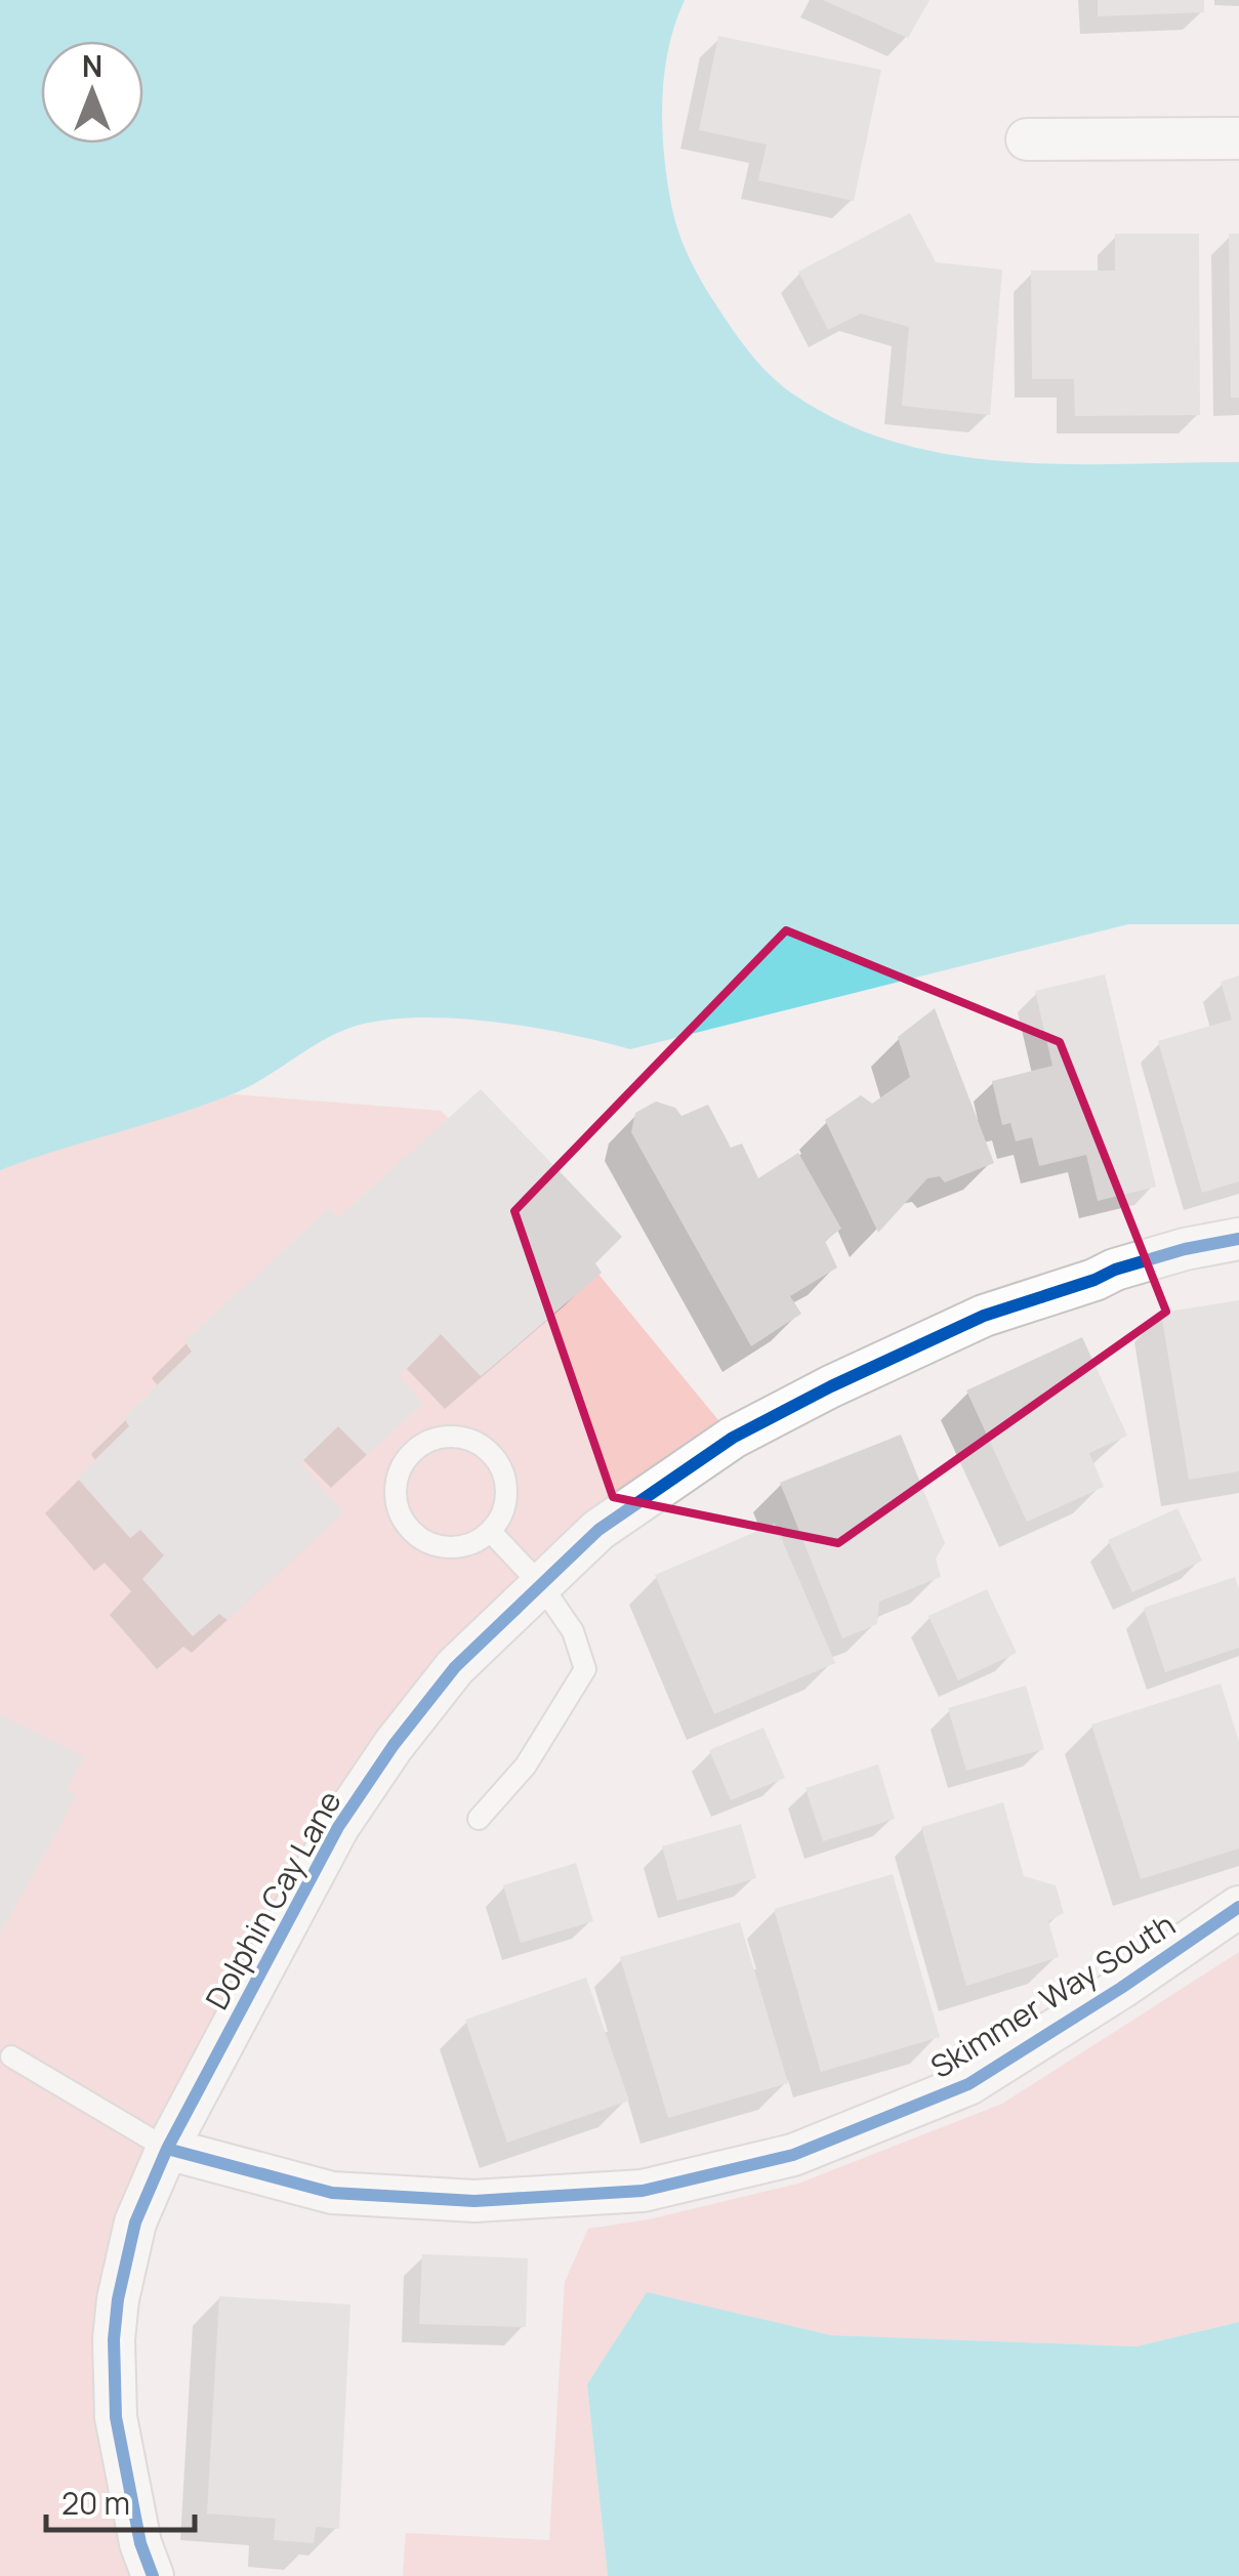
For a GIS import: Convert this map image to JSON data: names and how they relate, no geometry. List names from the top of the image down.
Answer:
{
  "streets": {
    "street": ["Dolphin Cay Lane", "Skimmer Way South"]
  },
  "crossings": [
    ["Dolphin Cay Lane", "Skimmer Way South"]
  ],
  "scale_bar": "20 m",
  "north": "top"
}
